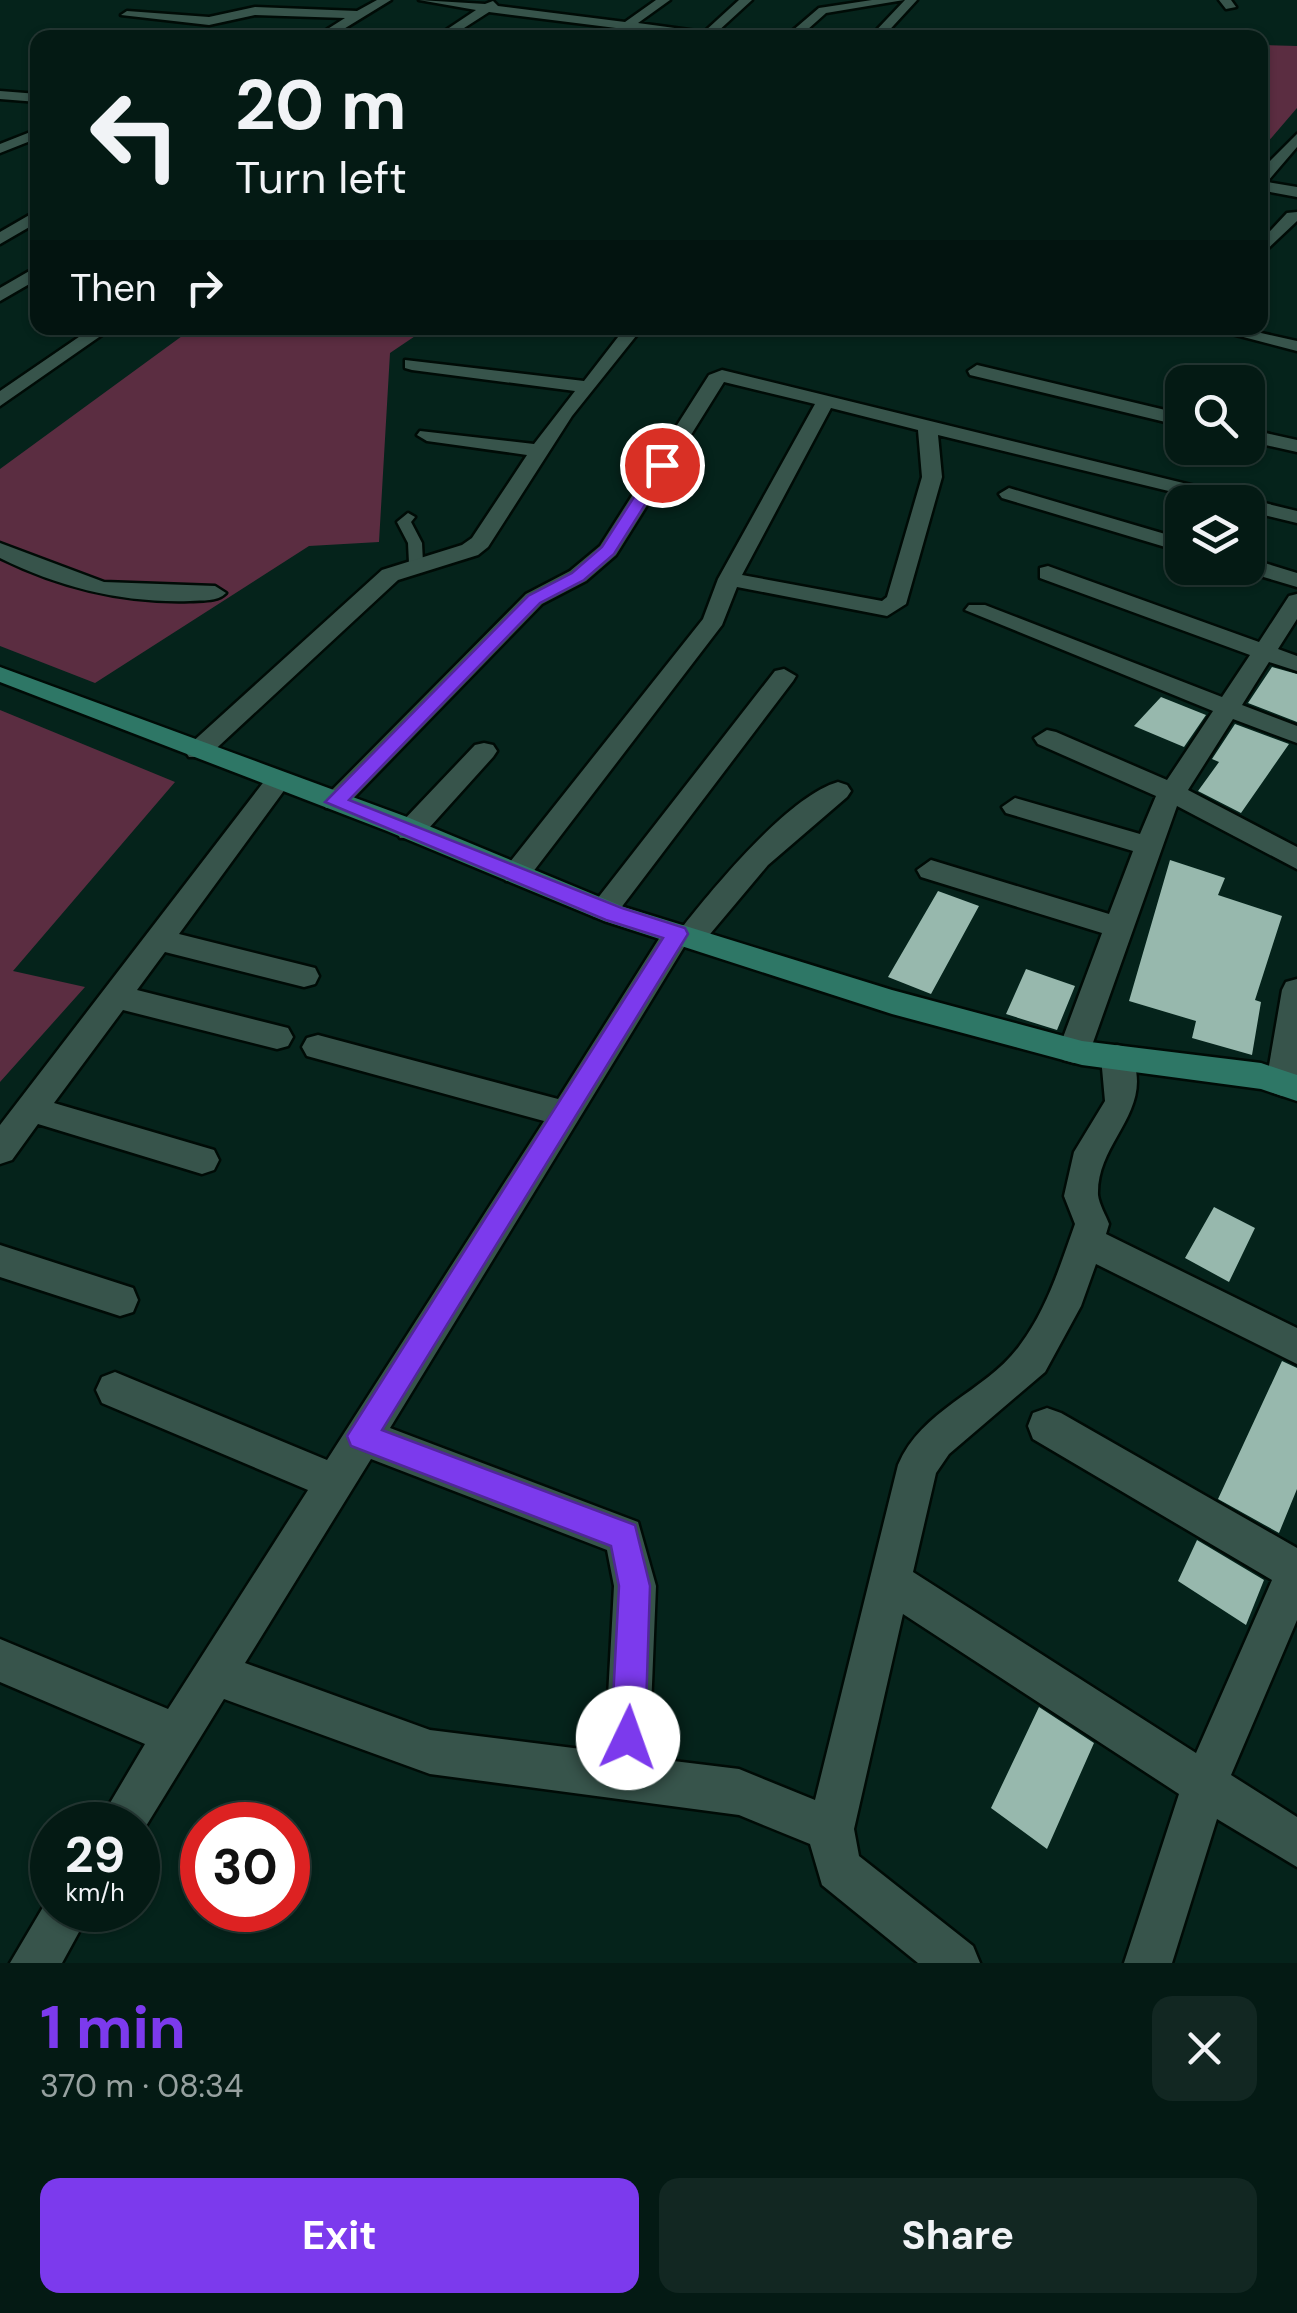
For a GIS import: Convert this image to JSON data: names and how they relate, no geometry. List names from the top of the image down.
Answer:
{
  "page": {
    "turn": ["20 m", "Turn left"],
    "then": "Then",
    "speed": "29 km/h",
    "limit": "30",
    "heading": ["1 min", "370 m · 08:34"],
    "buttons": ["Exit", "Share"]
  }
}
